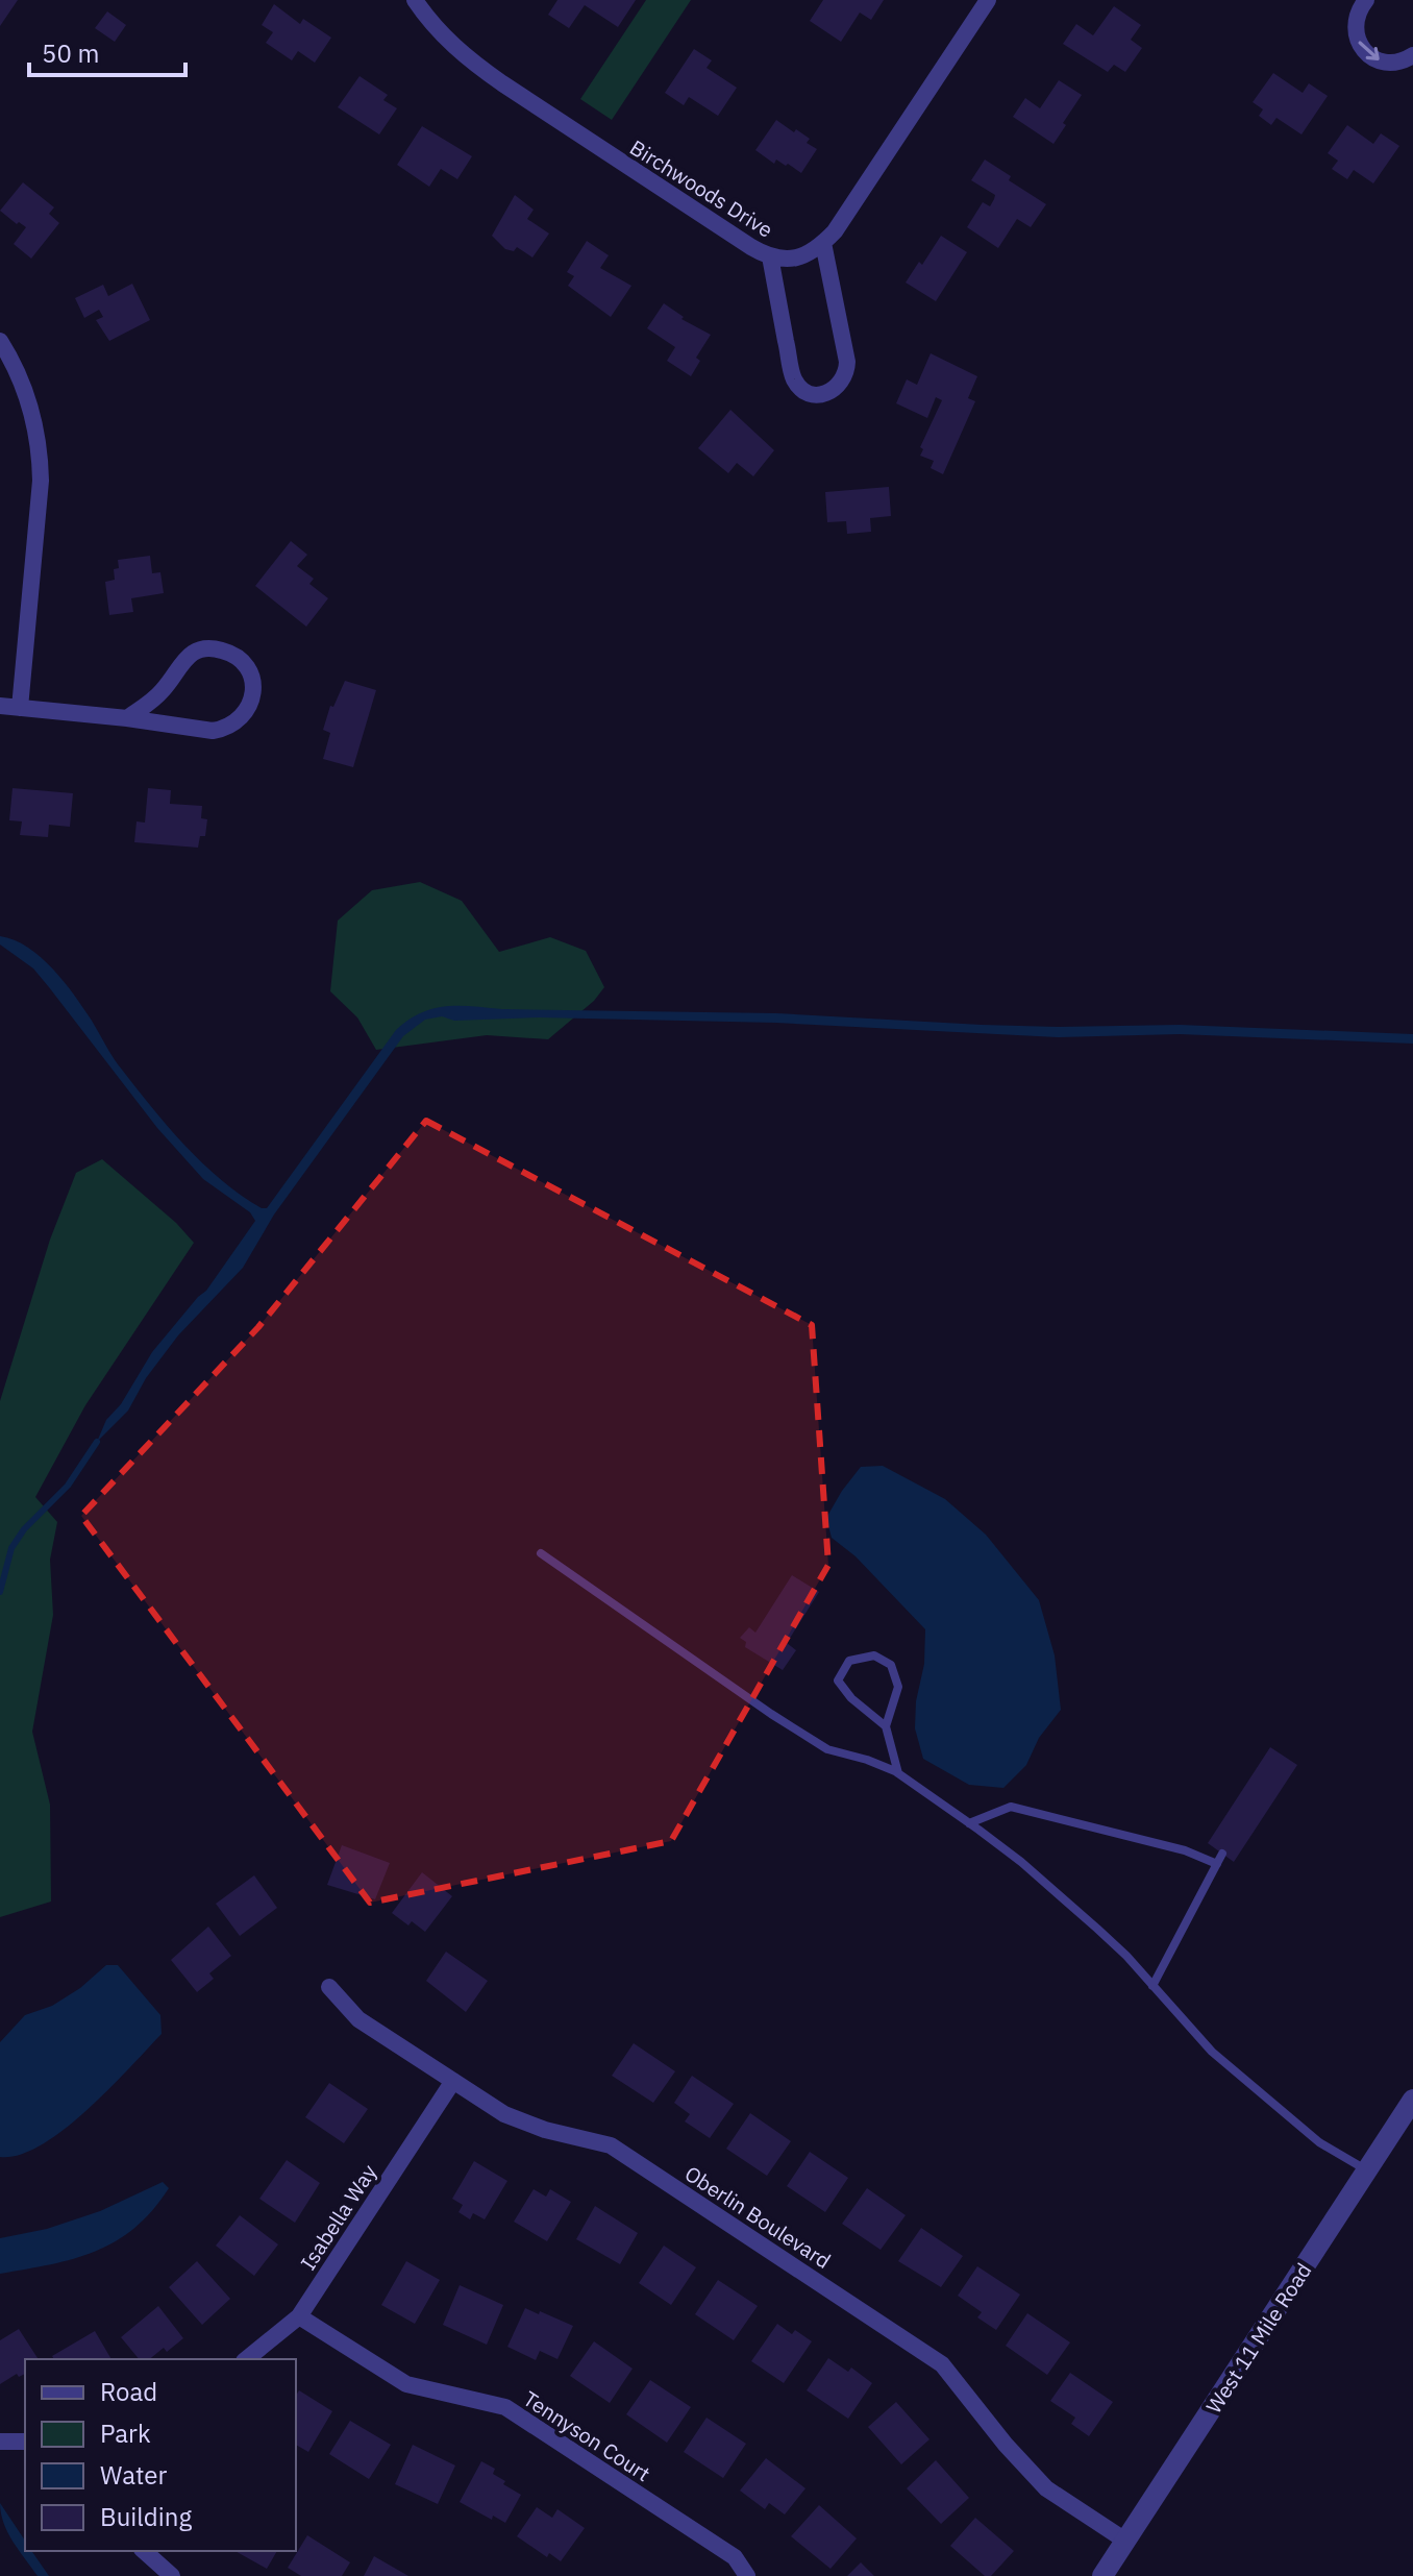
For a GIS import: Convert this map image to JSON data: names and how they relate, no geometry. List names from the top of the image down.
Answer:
{
  "streets": {
    "street": [
      "Birchwoods Drive",
      "Isabella Way",
      "Oberlin Boulevard",
      "West 11 Mile Road",
      "Tennyson Court"
    ]
  },
  "crossings": [
    ["Isabella Way", "Oberlin Boulevard"],
    ["Isabella Way", "Tennyson Court"],
    ["Oberlin Boulevard", "West 11 Mile Road"]
  ],
  "legend": [
    "Road",
    "Park",
    "Water",
    "Building"
  ],
  "scale_bar": "50 m"
}
